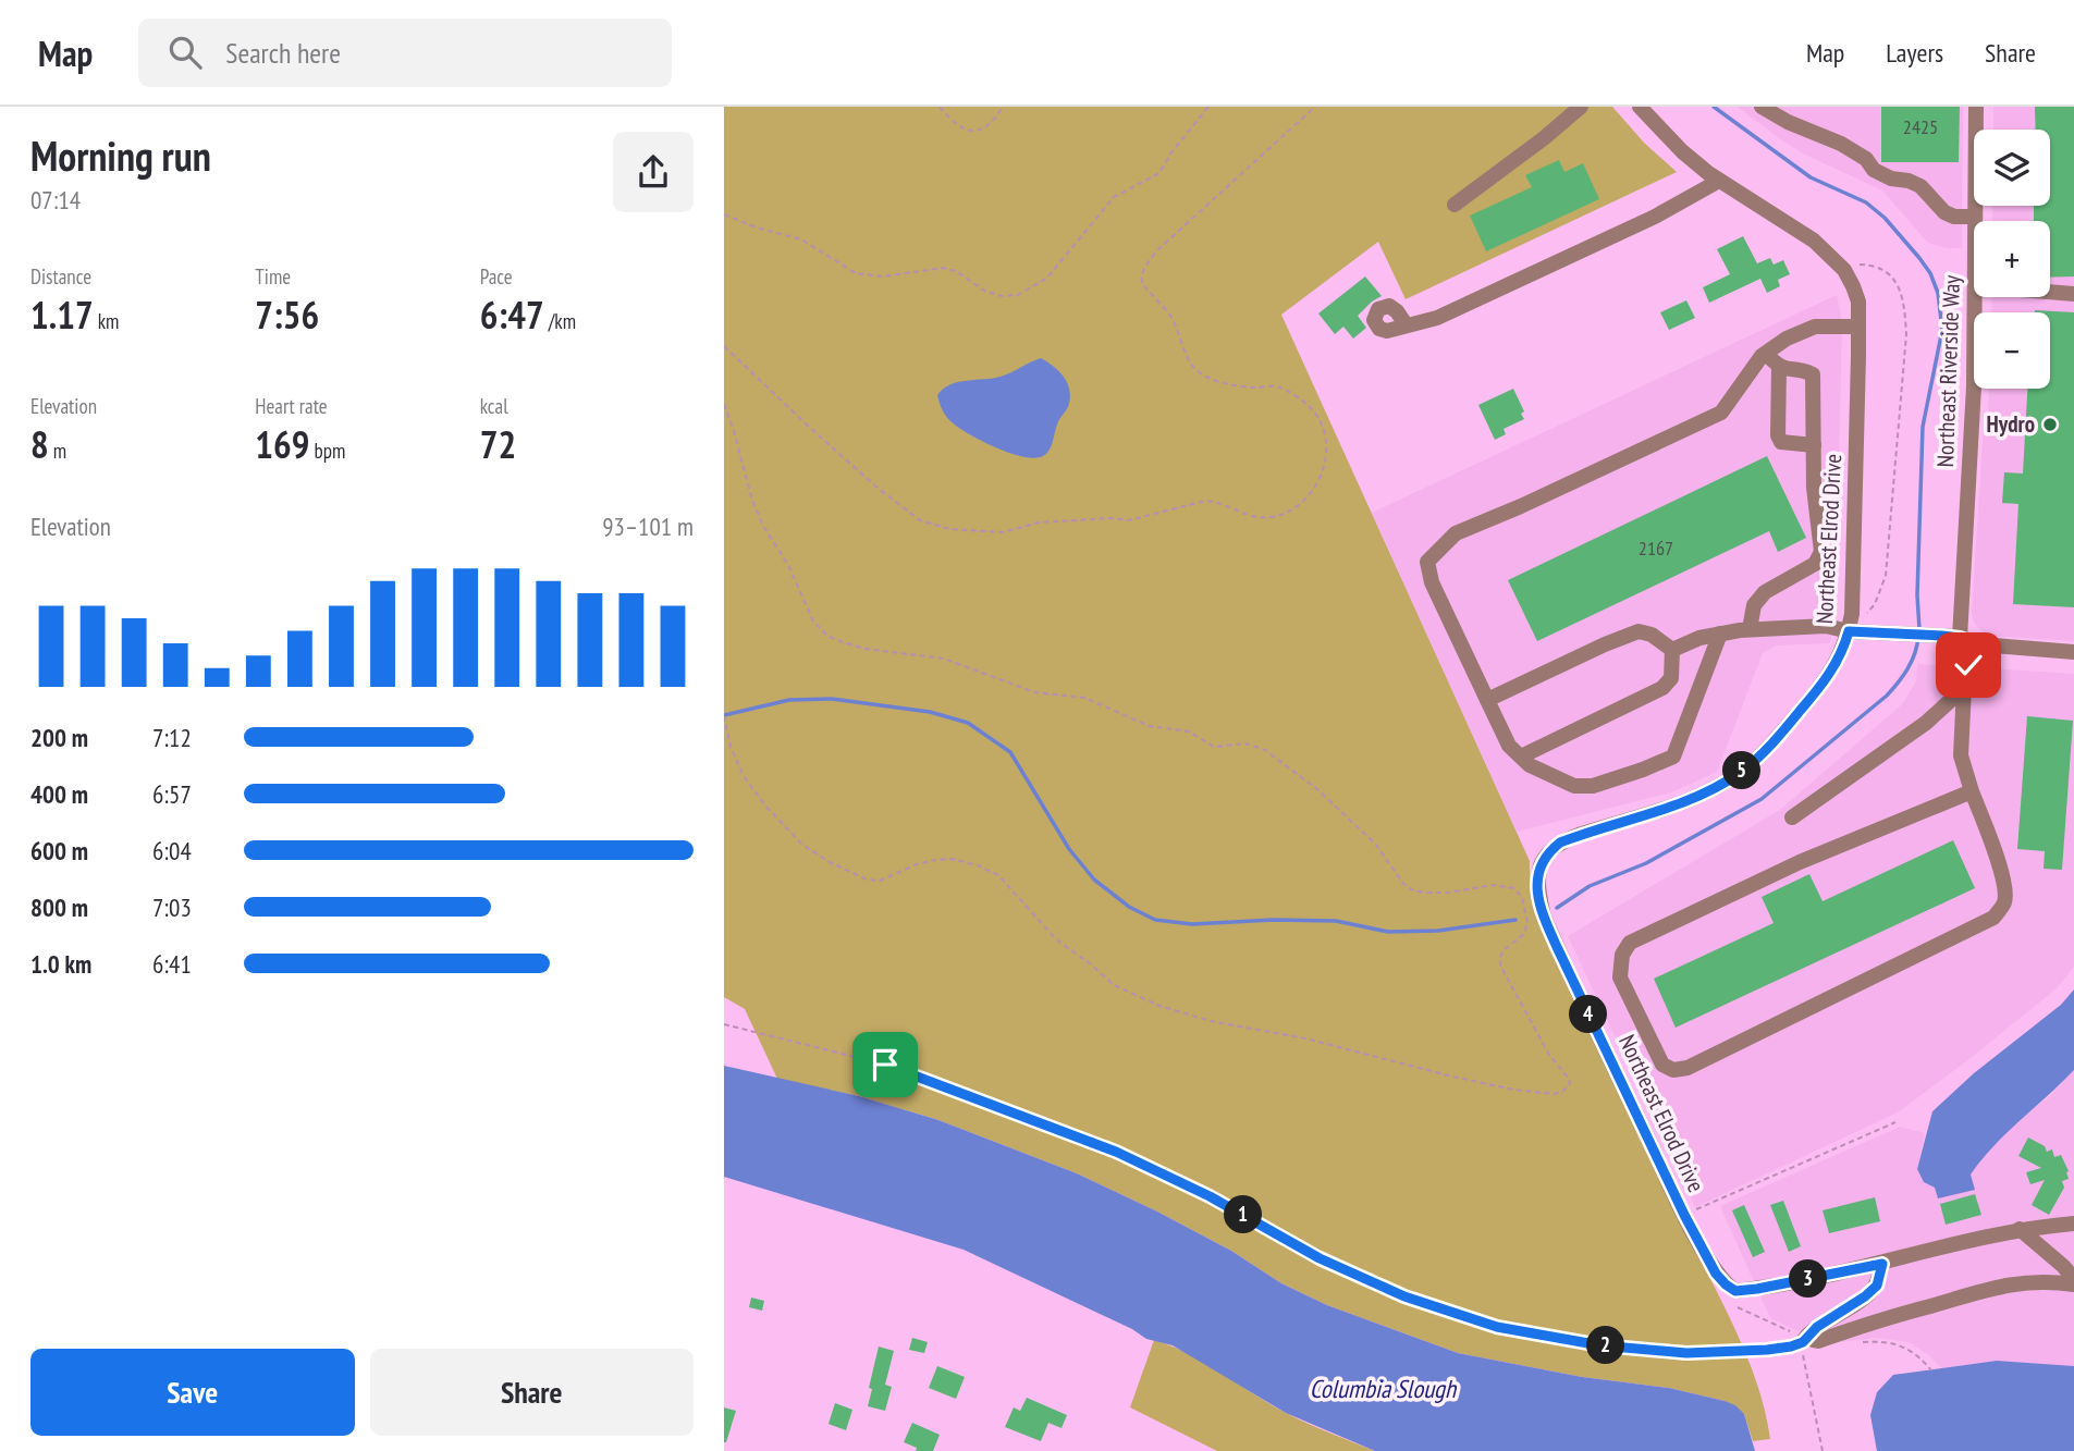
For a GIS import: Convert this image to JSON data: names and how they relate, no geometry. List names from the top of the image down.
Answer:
{
  "streets": {
    "street": ["Northeast Riverside Way", "Northeast Elrod Drive"]
  },
  "water": ["Columbia Slough"],
  "places": ["Hydro"],
  "house_numbers": ["2425", "2167"],
  "page": {
    "header": "Map",
    "search": "Search here",
    "nav": ["Map", "Layers", "Share"],
    "heading": ["Morning run", "07:14"],
    "map_buttons": ["+", "−"],
    "stats": [
      ["Distance", "1.17 km"],
      ["Time", "7:56"],
      ["Pace", "6:47 /km"],
      ["Elevation", "8 m"],
      ["Heart rate", "169 bpm"],
      ["kcal", "72"]
    ],
    "chart": ["Elevation", "93–101 m"],
    "list": [
      {
        "name": "200 m",
        "note": "7:12"
      },
      {
        "name": "400 m",
        "note": "6:57"
      },
      {
        "name": "600 m",
        "note": "6:04"
      },
      {
        "name": "800 m",
        "note": "7:03"
      },
      {
        "name": "1.0 km",
        "note": "6:41"
      }
    ],
    "pins": [
      "5",
      "4",
      "1",
      "3",
      "2"
    ],
    "buttons": ["Save", "Share"]
  }
}
